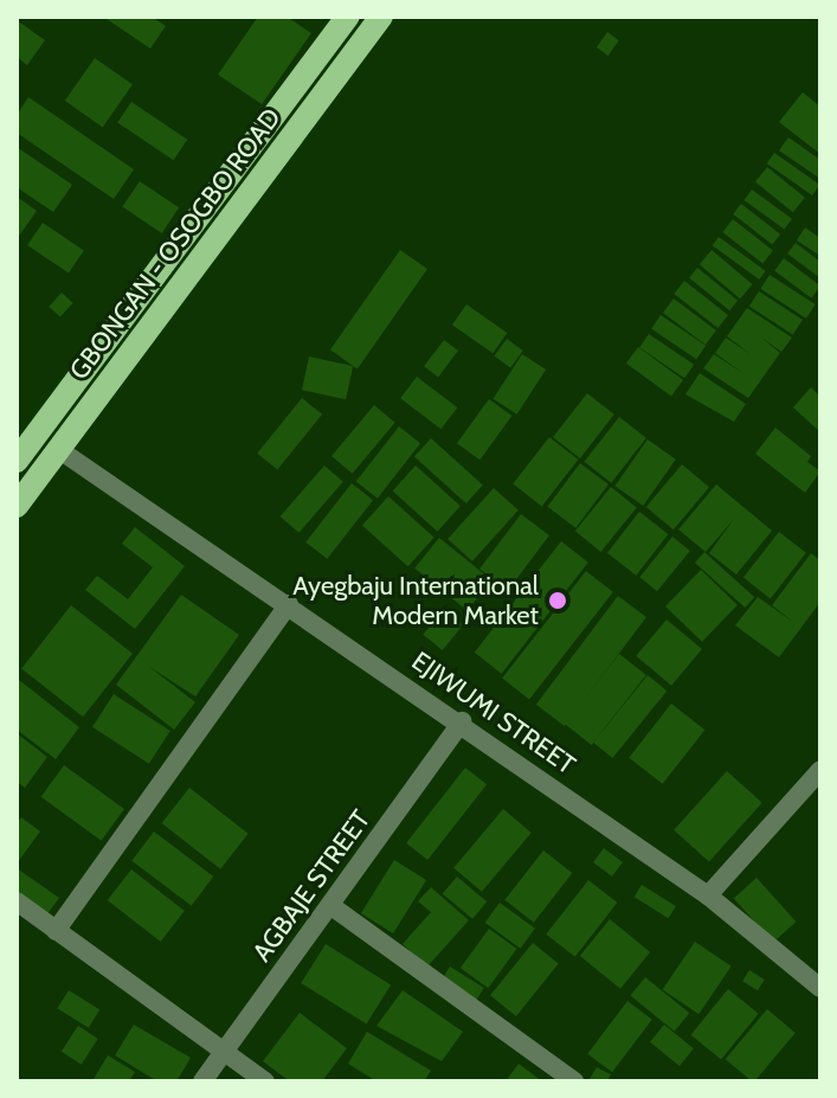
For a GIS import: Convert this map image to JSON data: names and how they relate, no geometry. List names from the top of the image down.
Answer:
{
  "streets": {
    "main road": ["GBONGAN - OSOGBO ROAD"],
    "street": ["EJIWUMI STREET", "AGBAJE STREET"]
  },
  "crossings": [
    ["GBONGAN - OSOGBO ROAD", "EJIWUMI STREET"],
    ["EJIWUMI STREET", "AGBAJE STREET"]
  ],
  "places": ["Ayegbaju International Modern Market"]
}
